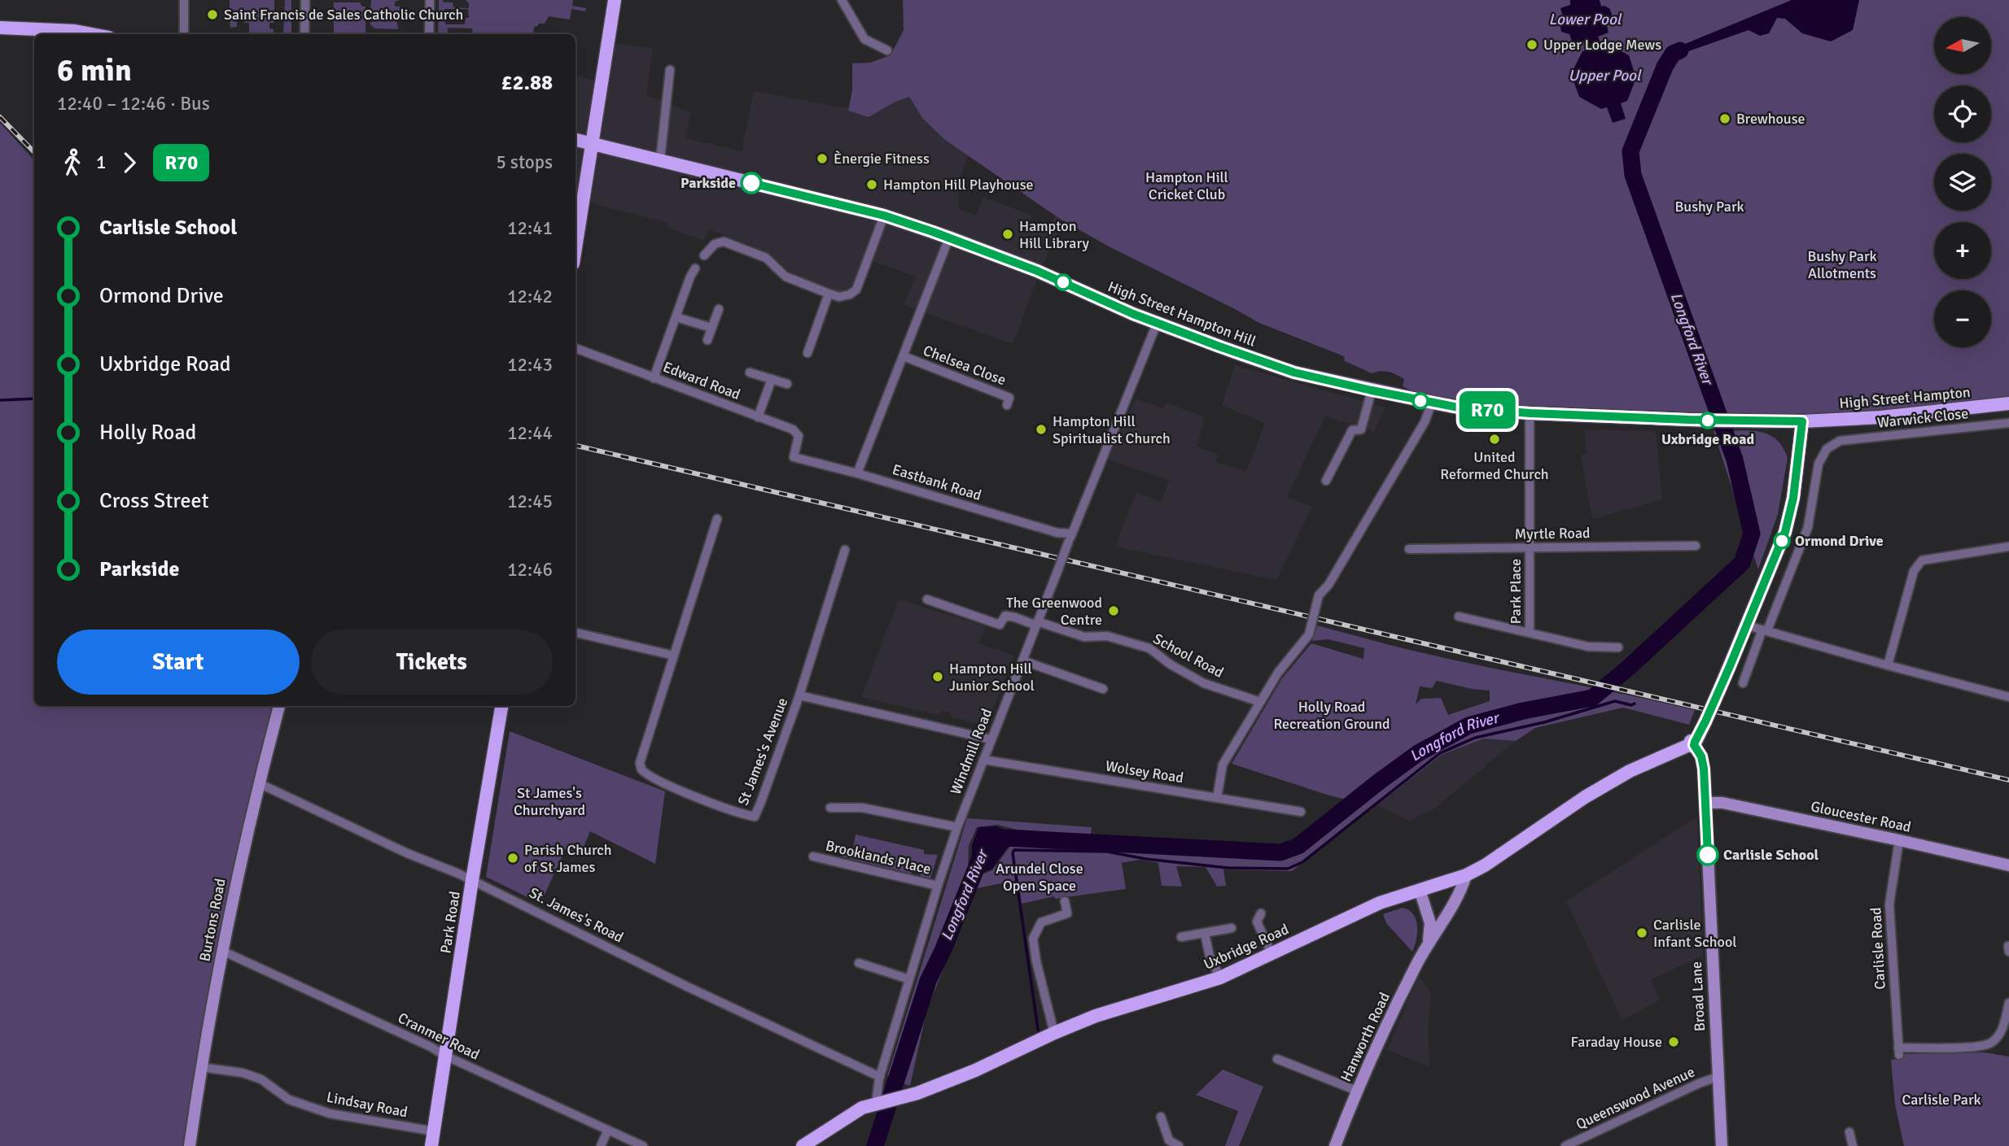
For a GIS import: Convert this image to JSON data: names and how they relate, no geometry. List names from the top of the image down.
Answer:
{
  "streets": {
    "main road": [
      "High Street Hampton Hill",
      "High Street Hampton",
      "Park Road",
      "Uxbridge Road"
    ],
    "street": [
      "Chelsea Close",
      "Edward Road",
      "Warwick Close",
      "Eastbank Road",
      "Myrtle Road",
      "Park Place",
      "School Road",
      "St James's Avenue",
      "Windmill Road",
      "Wolsey Road",
      "Gloucester Road",
      "Brooklands Place",
      "St. James's Road",
      "Burtons Road",
      "Carlisle Road",
      "Broad Lane",
      "Cranmer Road",
      "Hanworth Road",
      "Queenswood Avenue",
      "Lindsay Road"
    ]
  },
  "crossings": [
    ["High Street Hampton Hill", "High Street Hampton"],
    ["High Street Hampton Hill", "Park Place"],
    ["High Street Hampton Hill", "Windmill Road"],
    ["Edward Road", "Eastbank Road"],
    ["Eastbank Road", "Windmill Road"],
    ["Myrtle Road", "Park Place"],
    ["School Road", "Windmill Road"],
    ["St James's Avenue", "Windmill Road"],
    ["Windmill Road", "Wolsey Road"],
    ["Windmill Road", "Brooklands Place"],
    ["Windmill Road", "St. James's Road"],
    ["Windmill Road", "Uxbridge Road"],
    ["Gloucester Road", "Carlisle Road"],
    ["Gloucester Road", "Broad Lane"],
    ["St. James's Road", "Burtons Road"],
    ["St. James's Road", "Park Road"],
    ["Burtons Road", "Cranmer Road"],
    ["Burtons Road", "Lindsay Road"],
    ["Park Road", "Cranmer Road"],
    ["Park Road", "Lindsay Road"],
    ["Uxbridge Road", "Broad Lane"],
    ["Uxbridge Road", "Hanworth Road"],
    ["Broad Lane", "Queenswood Avenue"]
  ],
  "water": ["Lower Pool", "Upper Pool", "Longford River"],
  "parks": [
    "Hampton Hill Cricket Club",
    "Bushy Park",
    "Bushy Park Allotments",
    "Holly Road Recreation Ground",
    "St James's Churchyard",
    "Arundel Close Open Space",
    "Carlisle Park"
  ],
  "places": [
    "Saint Francis de Sales Catholic Church",
    "Upper Lodge Mews",
    "Brewhouse",
    "Ènergie Fitness",
    "Parkside",
    "Hampton Hill Playhouse",
    "Hampton Hill Library",
    "Uxbridge Road",
    "Hampton Hill Spiritualist Church",
    "United Reformed Church",
    "Ormond Drive",
    "The Greenwood Centre",
    "Hampton Hill Junior School",
    "Carlisle School",
    "Parish Church of St James",
    "Carlisle Infant School",
    "Faraday House"
  ],
  "lines": ["bus line R70"],
  "north": "left",
  "page": {
    "on_map": "R70",
    "map_buttons": ["+", "−"],
    "heading": ["6 min", "12:40 – 12:46 · Bus", "£2.88"],
    "legs": ["1", "R70", "5 stops"],
    "list": [
      {
        "name": "Carlisle School",
        "value": "12:41"
      },
      {
        "name": "Ormond Drive",
        "value": "12:42"
      },
      {
        "name": "Uxbridge Road",
        "value": "12:43"
      },
      {
        "name": "Holly Road",
        "value": "12:44"
      },
      {
        "name": "Cross Street",
        "value": "12:45"
      },
      {
        "name": "Parkside",
        "value": "12:46"
      }
    ],
    "buttons": ["Start", "Tickets"]
  }
}
